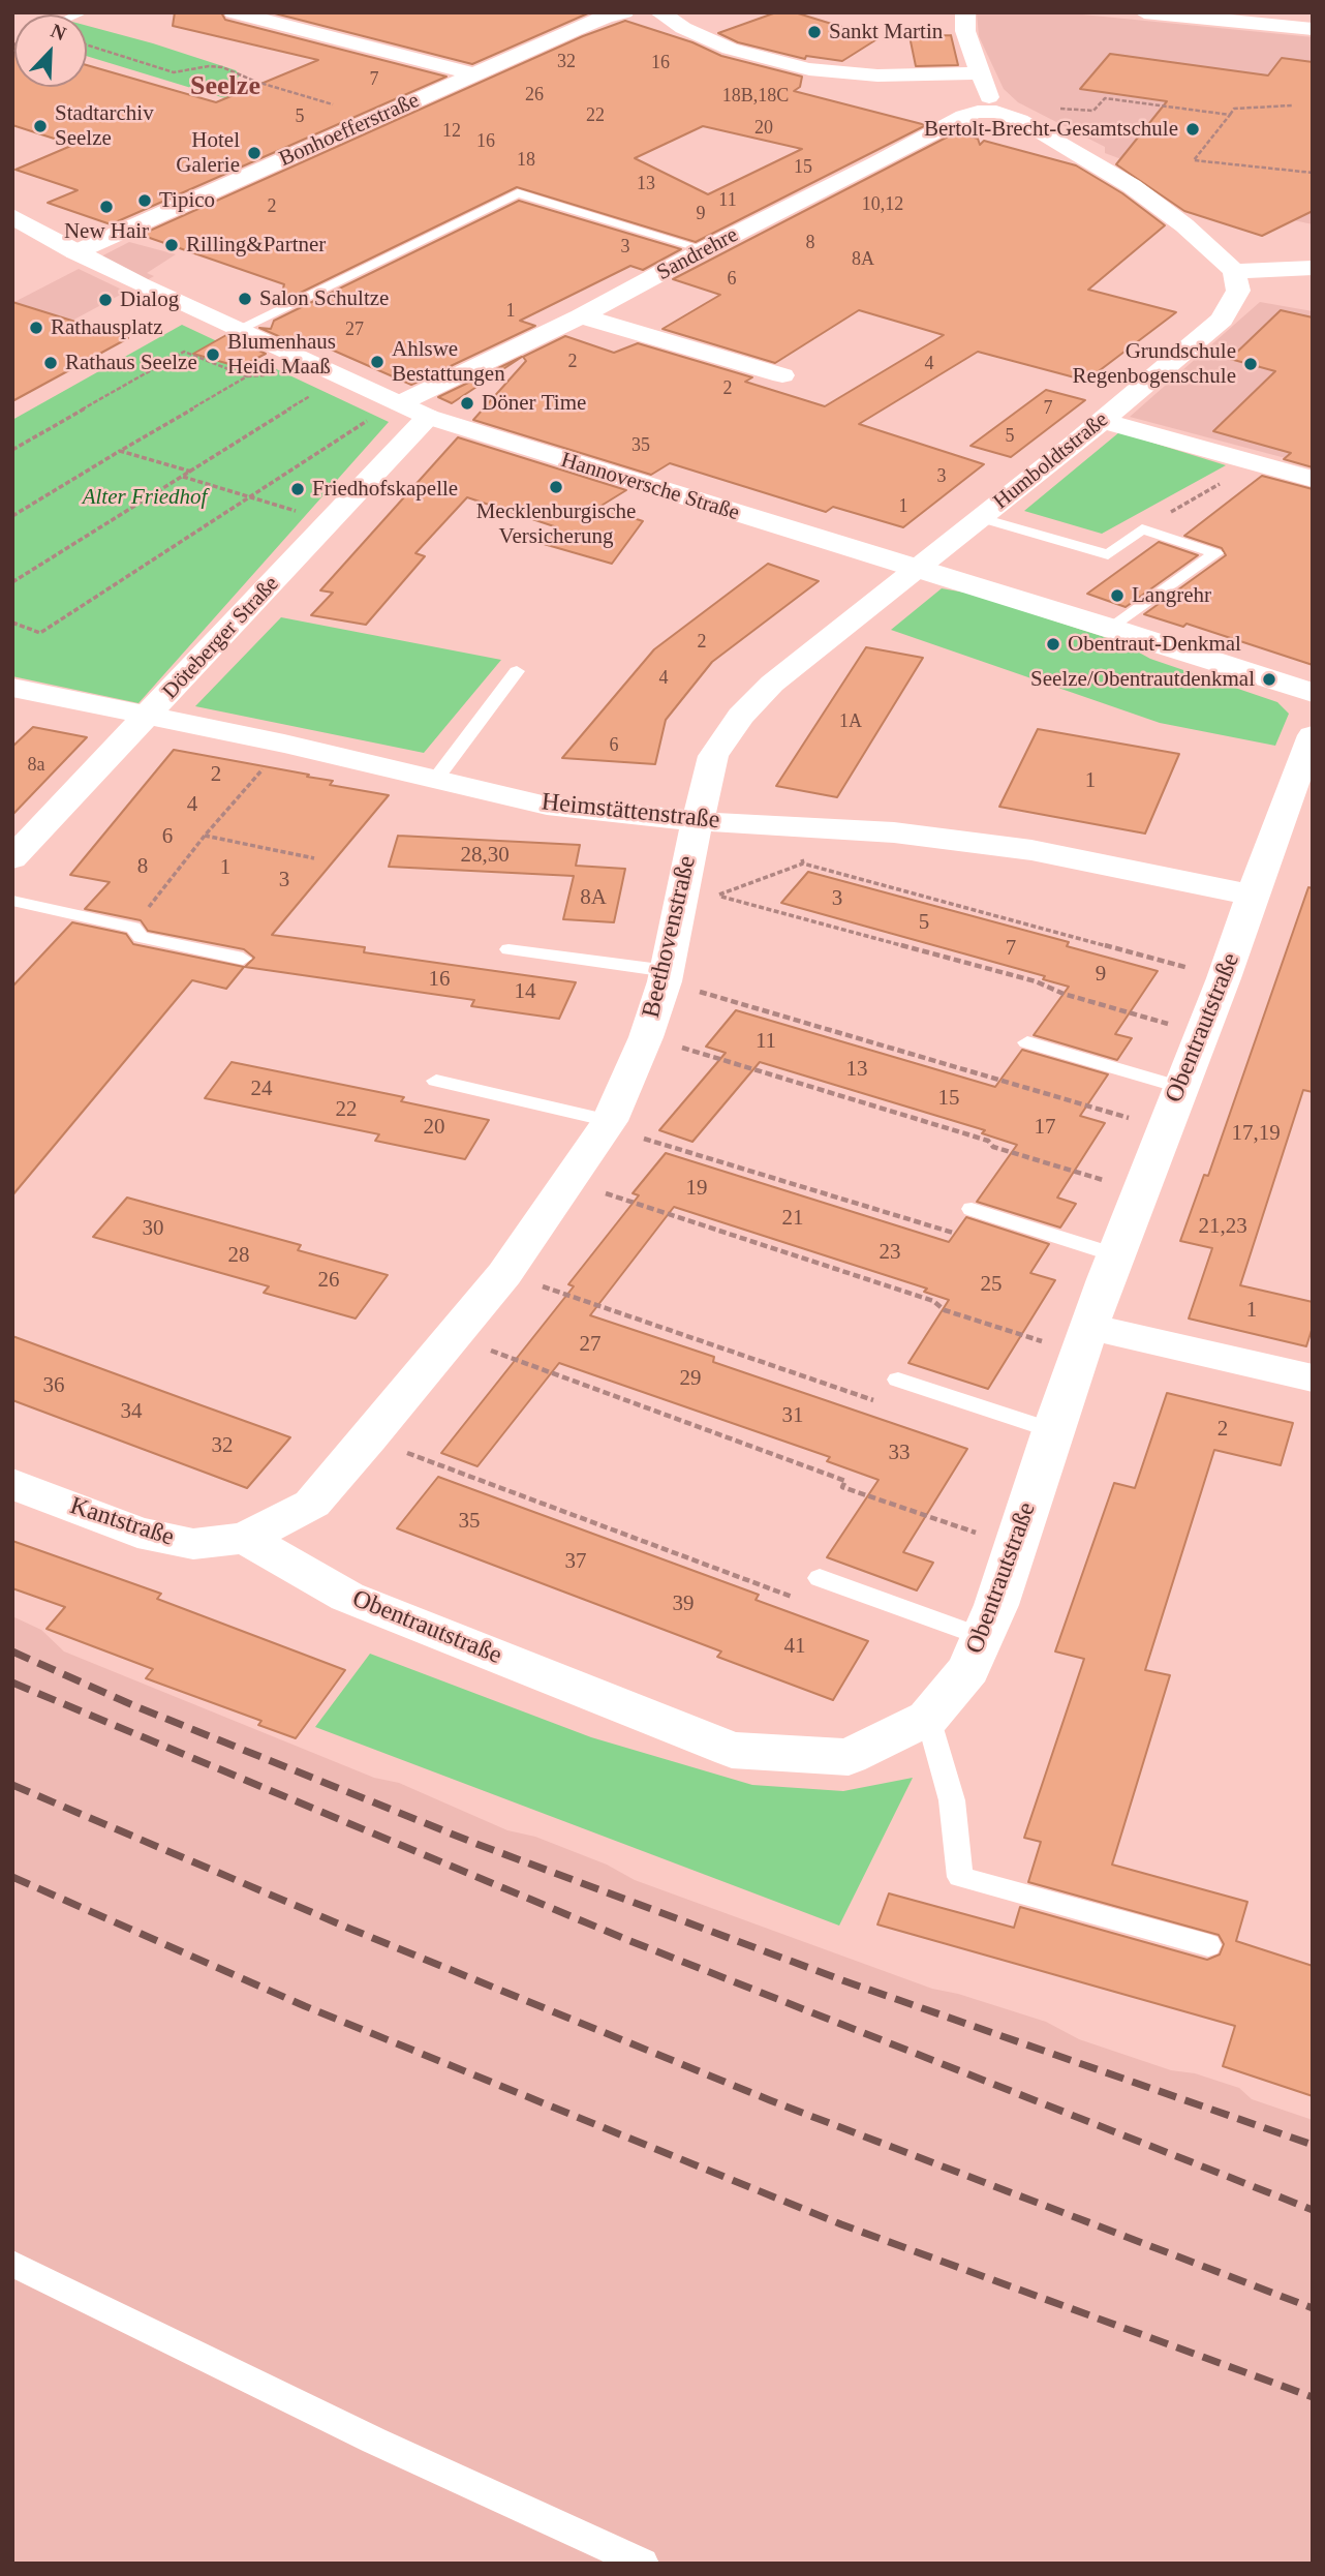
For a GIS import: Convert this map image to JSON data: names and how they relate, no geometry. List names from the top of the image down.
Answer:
{
  "streets": {
    "street": [
      "Bonhoefferstraße",
      "Sandrehre",
      "Humboldtstraße",
      "Hannoversche Straße",
      "Döteberger Straße",
      "Heimstättenstraße",
      "Beethovenstraße",
      "Obentrautstraße",
      "Kantstraße"
    ]
  },
  "crossings": [
    ["Bonhoefferstraße", "Hannoversche Straße"],
    ["Sandrehre", "Hannoversche Straße"],
    ["Humboldtstraße", "Hannoversche Straße"],
    ["Humboldtstraße", "Beethovenstraße"],
    ["Hannoversche Straße", "Döteberger Straße"],
    ["Hannoversche Straße", "Beethovenstraße"],
    ["Döteberger Straße", "Heimstättenstraße"],
    ["Heimstättenstraße", "Beethovenstraße"],
    ["Heimstättenstraße", "Obentrautstraße"],
    ["Beethovenstraße", "Kantstraße"],
    ["Obentrautstraße", "Kantstraße"]
  ],
  "districts": ["Seelze"],
  "parks": ["Alter Friedhof"],
  "places": [
    "Sankt Martin",
    "Stadtarchiv Seelze",
    "Bertolt-Brecht-Gesamtschule",
    "Hotel Galerie",
    "Tipico",
    "New Hair",
    "Rilling&Partner",
    "Salon Schultze",
    "Dialog",
    "Rathausplatz",
    "Blumenhaus Heidi Maaß",
    "Ahlswe Bestattungen",
    "Rathaus Seelze",
    "Grundschule Regenbogenschule",
    "Döner Time",
    "Mecklenburgische Versicherung",
    "Friedhofskapelle",
    "Langrehr",
    "Obentraut-Denkmal",
    "Seelze/Obentrautdenkmal"
  ],
  "house_numbers": [
    "32",
    "16",
    "7",
    "26",
    "18B,18C",
    "22",
    "5",
    "20",
    "12",
    "16",
    "18",
    "15",
    "13",
    "11",
    "10,12",
    "2",
    "9",
    "8",
    "3",
    "8A",
    "6",
    "1",
    "27",
    "2",
    "4",
    "2",
    "7",
    "5",
    "35",
    "3",
    "1",
    "2",
    "4",
    "1A",
    "6",
    "8a",
    "2",
    "1",
    "4",
    "6",
    "28,30",
    "8",
    "1",
    "3",
    "8A",
    "3",
    "5",
    "7",
    "9",
    "16",
    "14",
    "11",
    "13",
    "24",
    "15",
    "22",
    "20",
    "17",
    "17,19",
    "19",
    "21",
    "21,23",
    "30",
    "23",
    "28",
    "26",
    "25",
    "1",
    "27",
    "29",
    "36",
    "34",
    "31",
    "2",
    "32",
    "33",
    "35",
    "37",
    "39",
    "41"
  ],
  "north": "top right"
}
